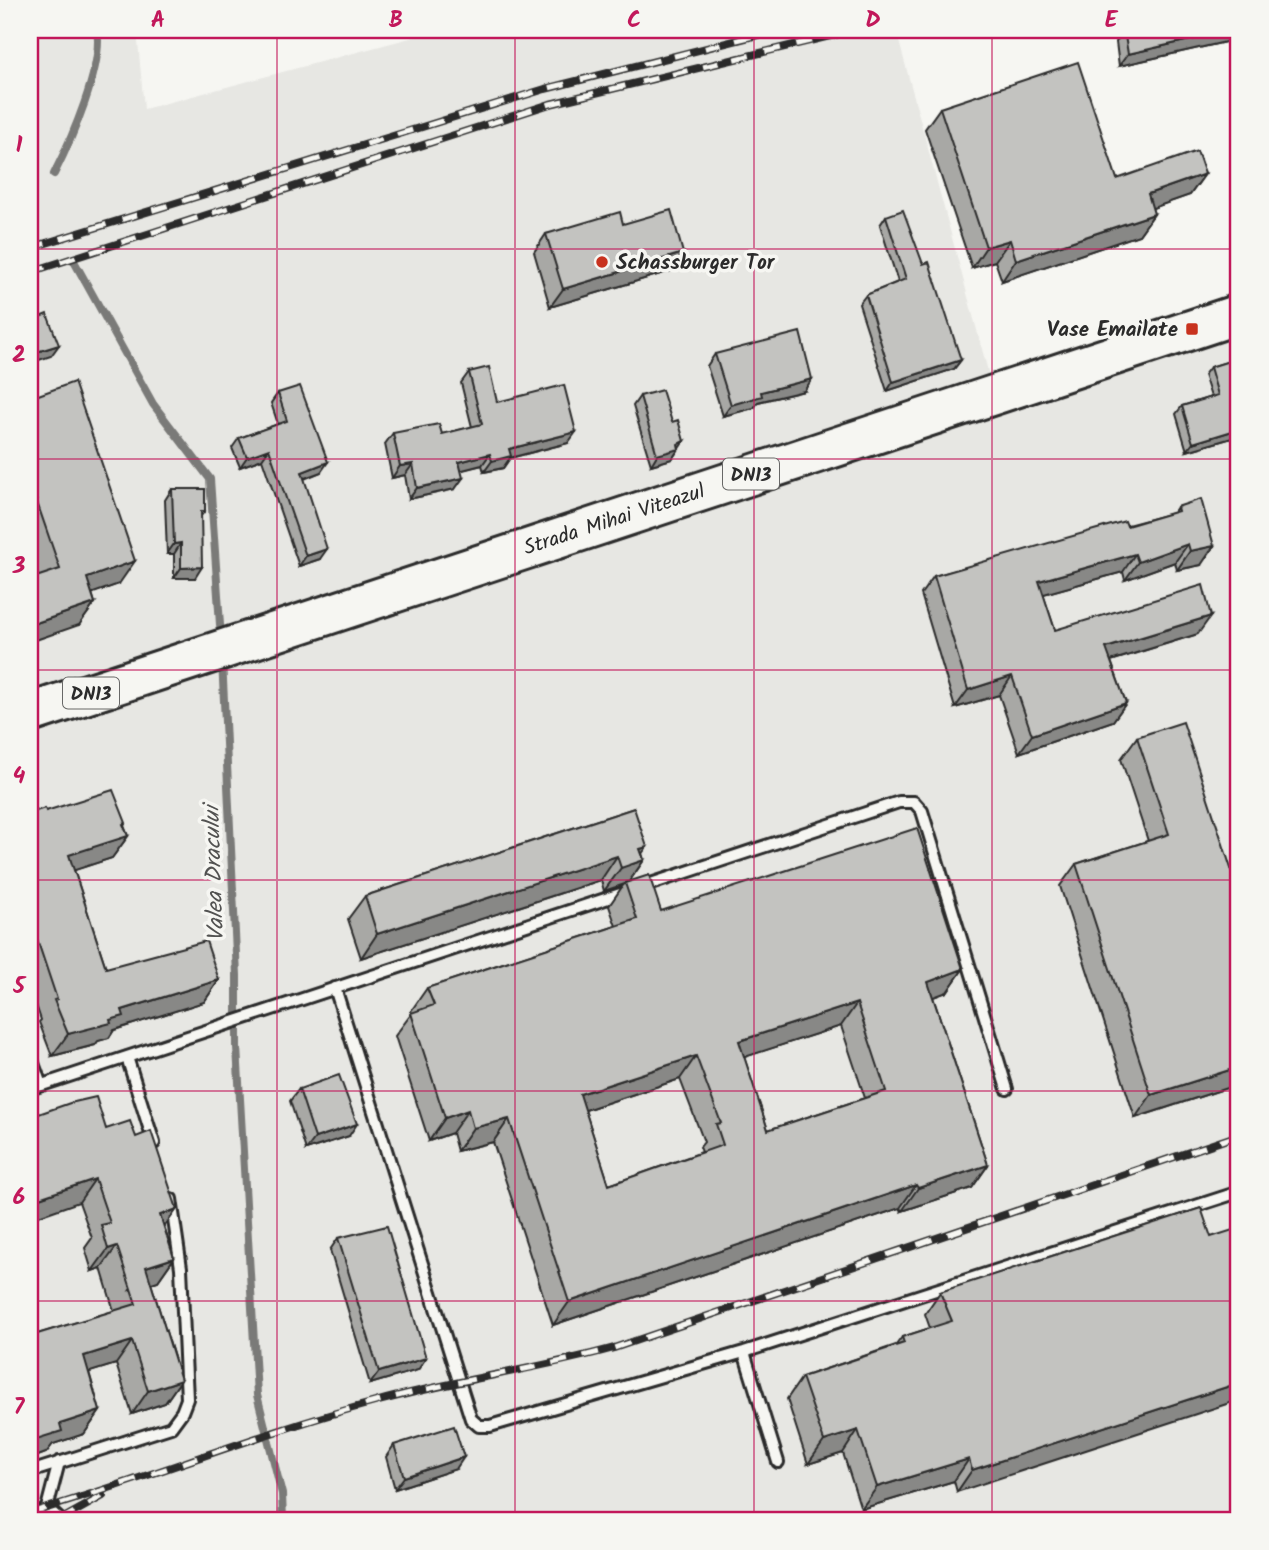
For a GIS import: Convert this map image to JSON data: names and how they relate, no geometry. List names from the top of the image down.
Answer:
{
  "streets": {
    "highway": ["DN13", "Strada Mihai Viteazul"]
  },
  "water": ["Valea Dracului"],
  "places": {
    "other": ["Schassburger Tor"],
    "transit": ["Vase Emailate"]
  },
  "grid": {
    "columns": [
      "A",
      "B",
      "C",
      "D",
      "E"
    ],
    "rows": [
      "1",
      "2",
      "3",
      "4",
      "5",
      "6",
      "7"
    ]
  }
}
